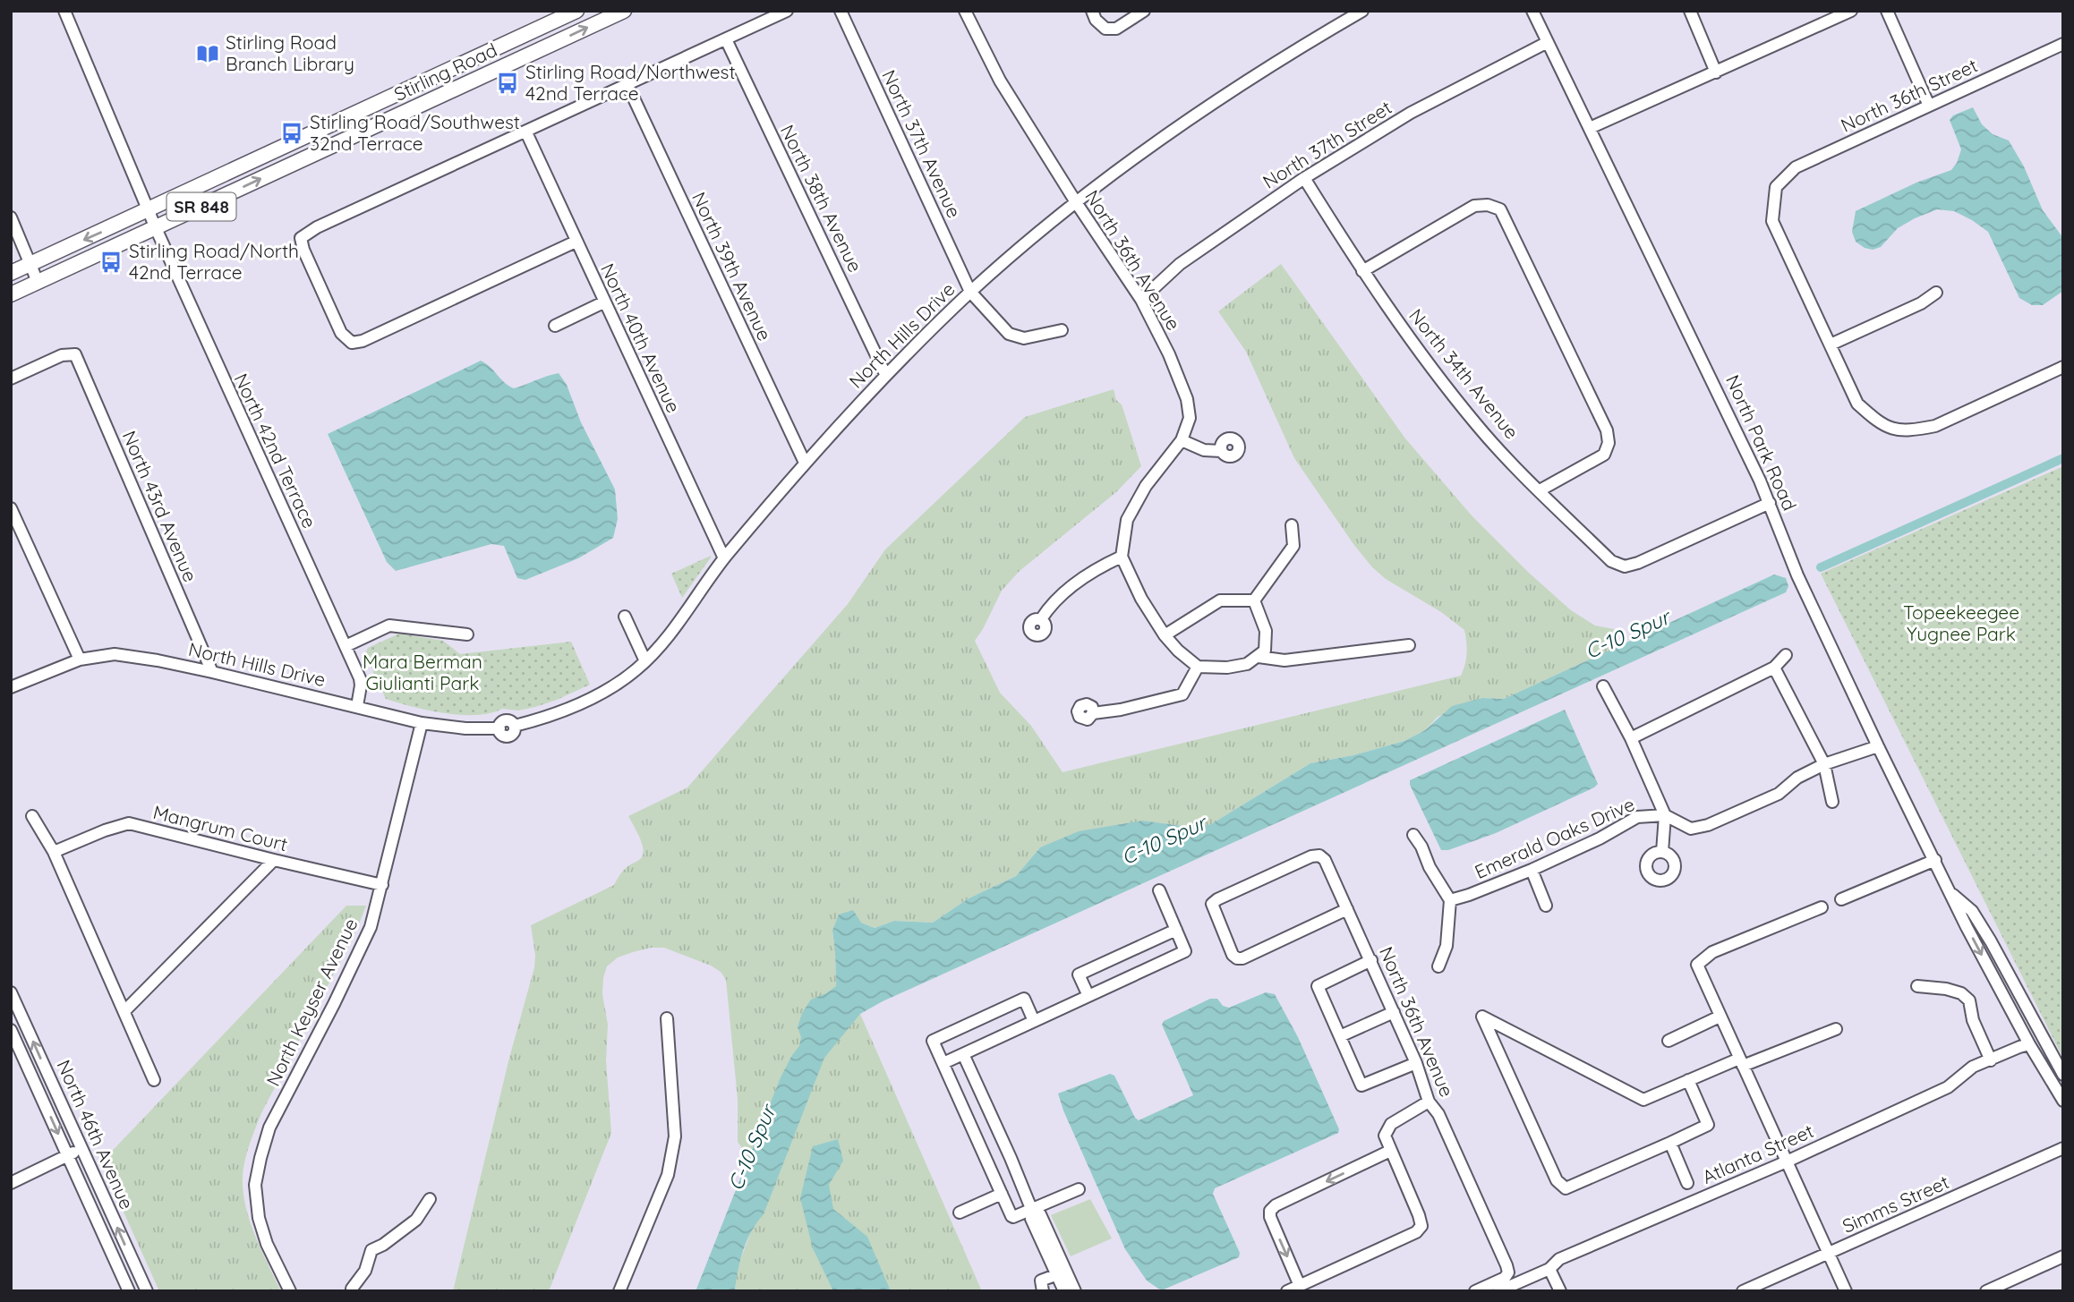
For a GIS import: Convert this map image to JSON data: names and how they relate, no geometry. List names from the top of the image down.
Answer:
{
  "streets": {
    "main road": ["Stirling Road", "SR 848"],
    "street": [
      "North 36th Street",
      "North 37th Avenue",
      "North 37th Street",
      "North 38th Avenue",
      "North 36th Avenue",
      "North 39th Avenue",
      "North Hills Drive",
      "North 40th Avenue",
      "North 34th Avenue",
      "North Park Road",
      "North 42nd Terrace",
      "North 43rd Avenue",
      "Mangrum Court",
      "Emerald Oaks Drive",
      "North Keyser Avenue",
      "North 46th Avenue",
      "Atlanta Street",
      "Simms Street"
    ]
  },
  "crossings": [
    ["Stirling Road", "North 42nd Terrace"],
    ["North 37th Avenue", "North Hills Drive"],
    ["North 37th Street", "North 36th Avenue"],
    ["North 37th Street", "North 34th Avenue"],
    ["North 37th Street", "North Park Road"],
    ["North 38th Avenue", "North Hills Drive"],
    ["North 36th Avenue", "North Hills Drive"],
    ["North 39th Avenue", "North Hills Drive"],
    ["North Hills Drive", "North 40th Avenue"],
    ["North Hills Drive", "North 42nd Terrace"],
    ["North Hills Drive", "North 43rd Avenue"],
    ["North Hills Drive", "North Keyser Avenue"],
    ["North 34th Avenue", "North Park Road"],
    ["North Park Road", "Emerald Oaks Drive"],
    ["North Park Road", "Atlanta Street"],
    ["Mangrum Court", "North Keyser Avenue"]
  ],
  "water": ["C-10 Spur"],
  "parks": ["Topeekeegee Yugnee Park", "Mara Berman Giulianti Park"],
  "places": {
    "library": ["Stirling Road Branch Library"],
    "bus stop": ["Stirling Road/Northwest 42nd Terrace", "Stirling Road/Southwest 32nd Terrace", "Stirling Road/North 42nd Terrace"]
  }
}
